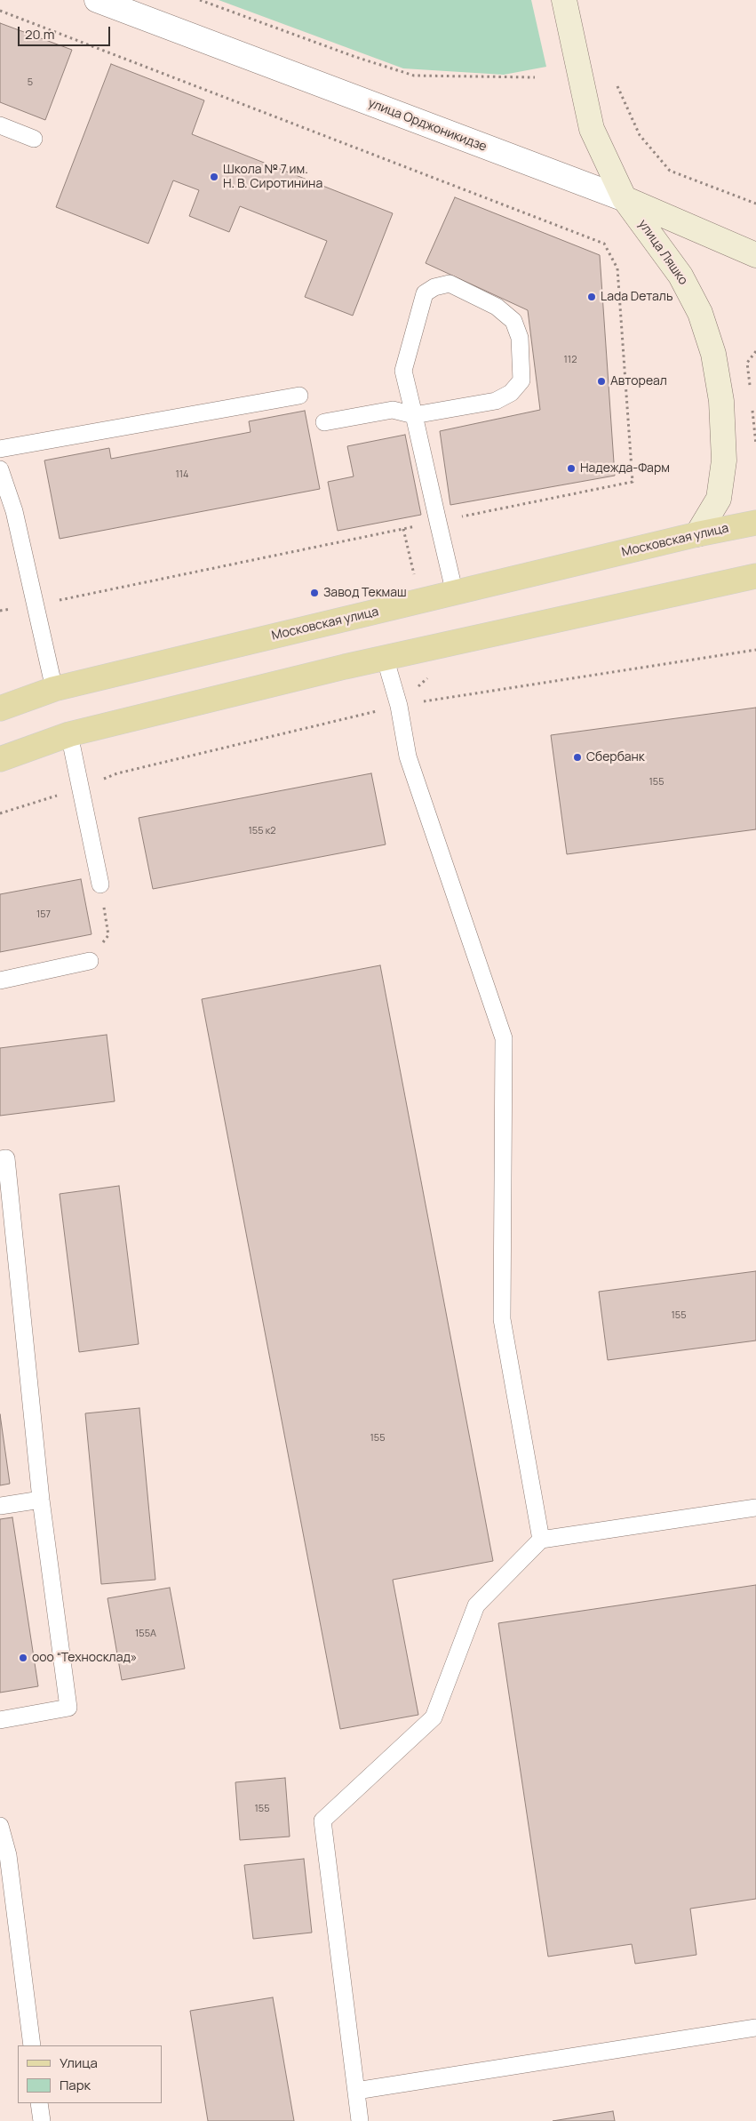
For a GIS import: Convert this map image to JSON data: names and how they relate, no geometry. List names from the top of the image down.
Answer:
{
  "streets": {
    "main road": ["улица Орджоникидзе", "улица Ляшко", "Московская улица"]
  },
  "crossings": [
    ["улица Орджоникидзе", "улица Ляшко"],
    ["улица Ляшко", "Московская улица"]
  ],
  "places": [
    "Школа № 7 им. Н. В. Сиротинина",
    "Lada Dеталь",
    "Автореал",
    "Надежда-Фарм",
    "Завод Текмаш",
    "Сбербанк",
    "ооо “Техносклад»"
  ],
  "house_numbers": [
    "5",
    "112",
    "114",
    "155",
    "155 к2",
    "157",
    "155",
    "155",
    "155А",
    "155"
  ],
  "legend": ["Улица", "Парк"],
  "scale_bar": "20 m"
}
